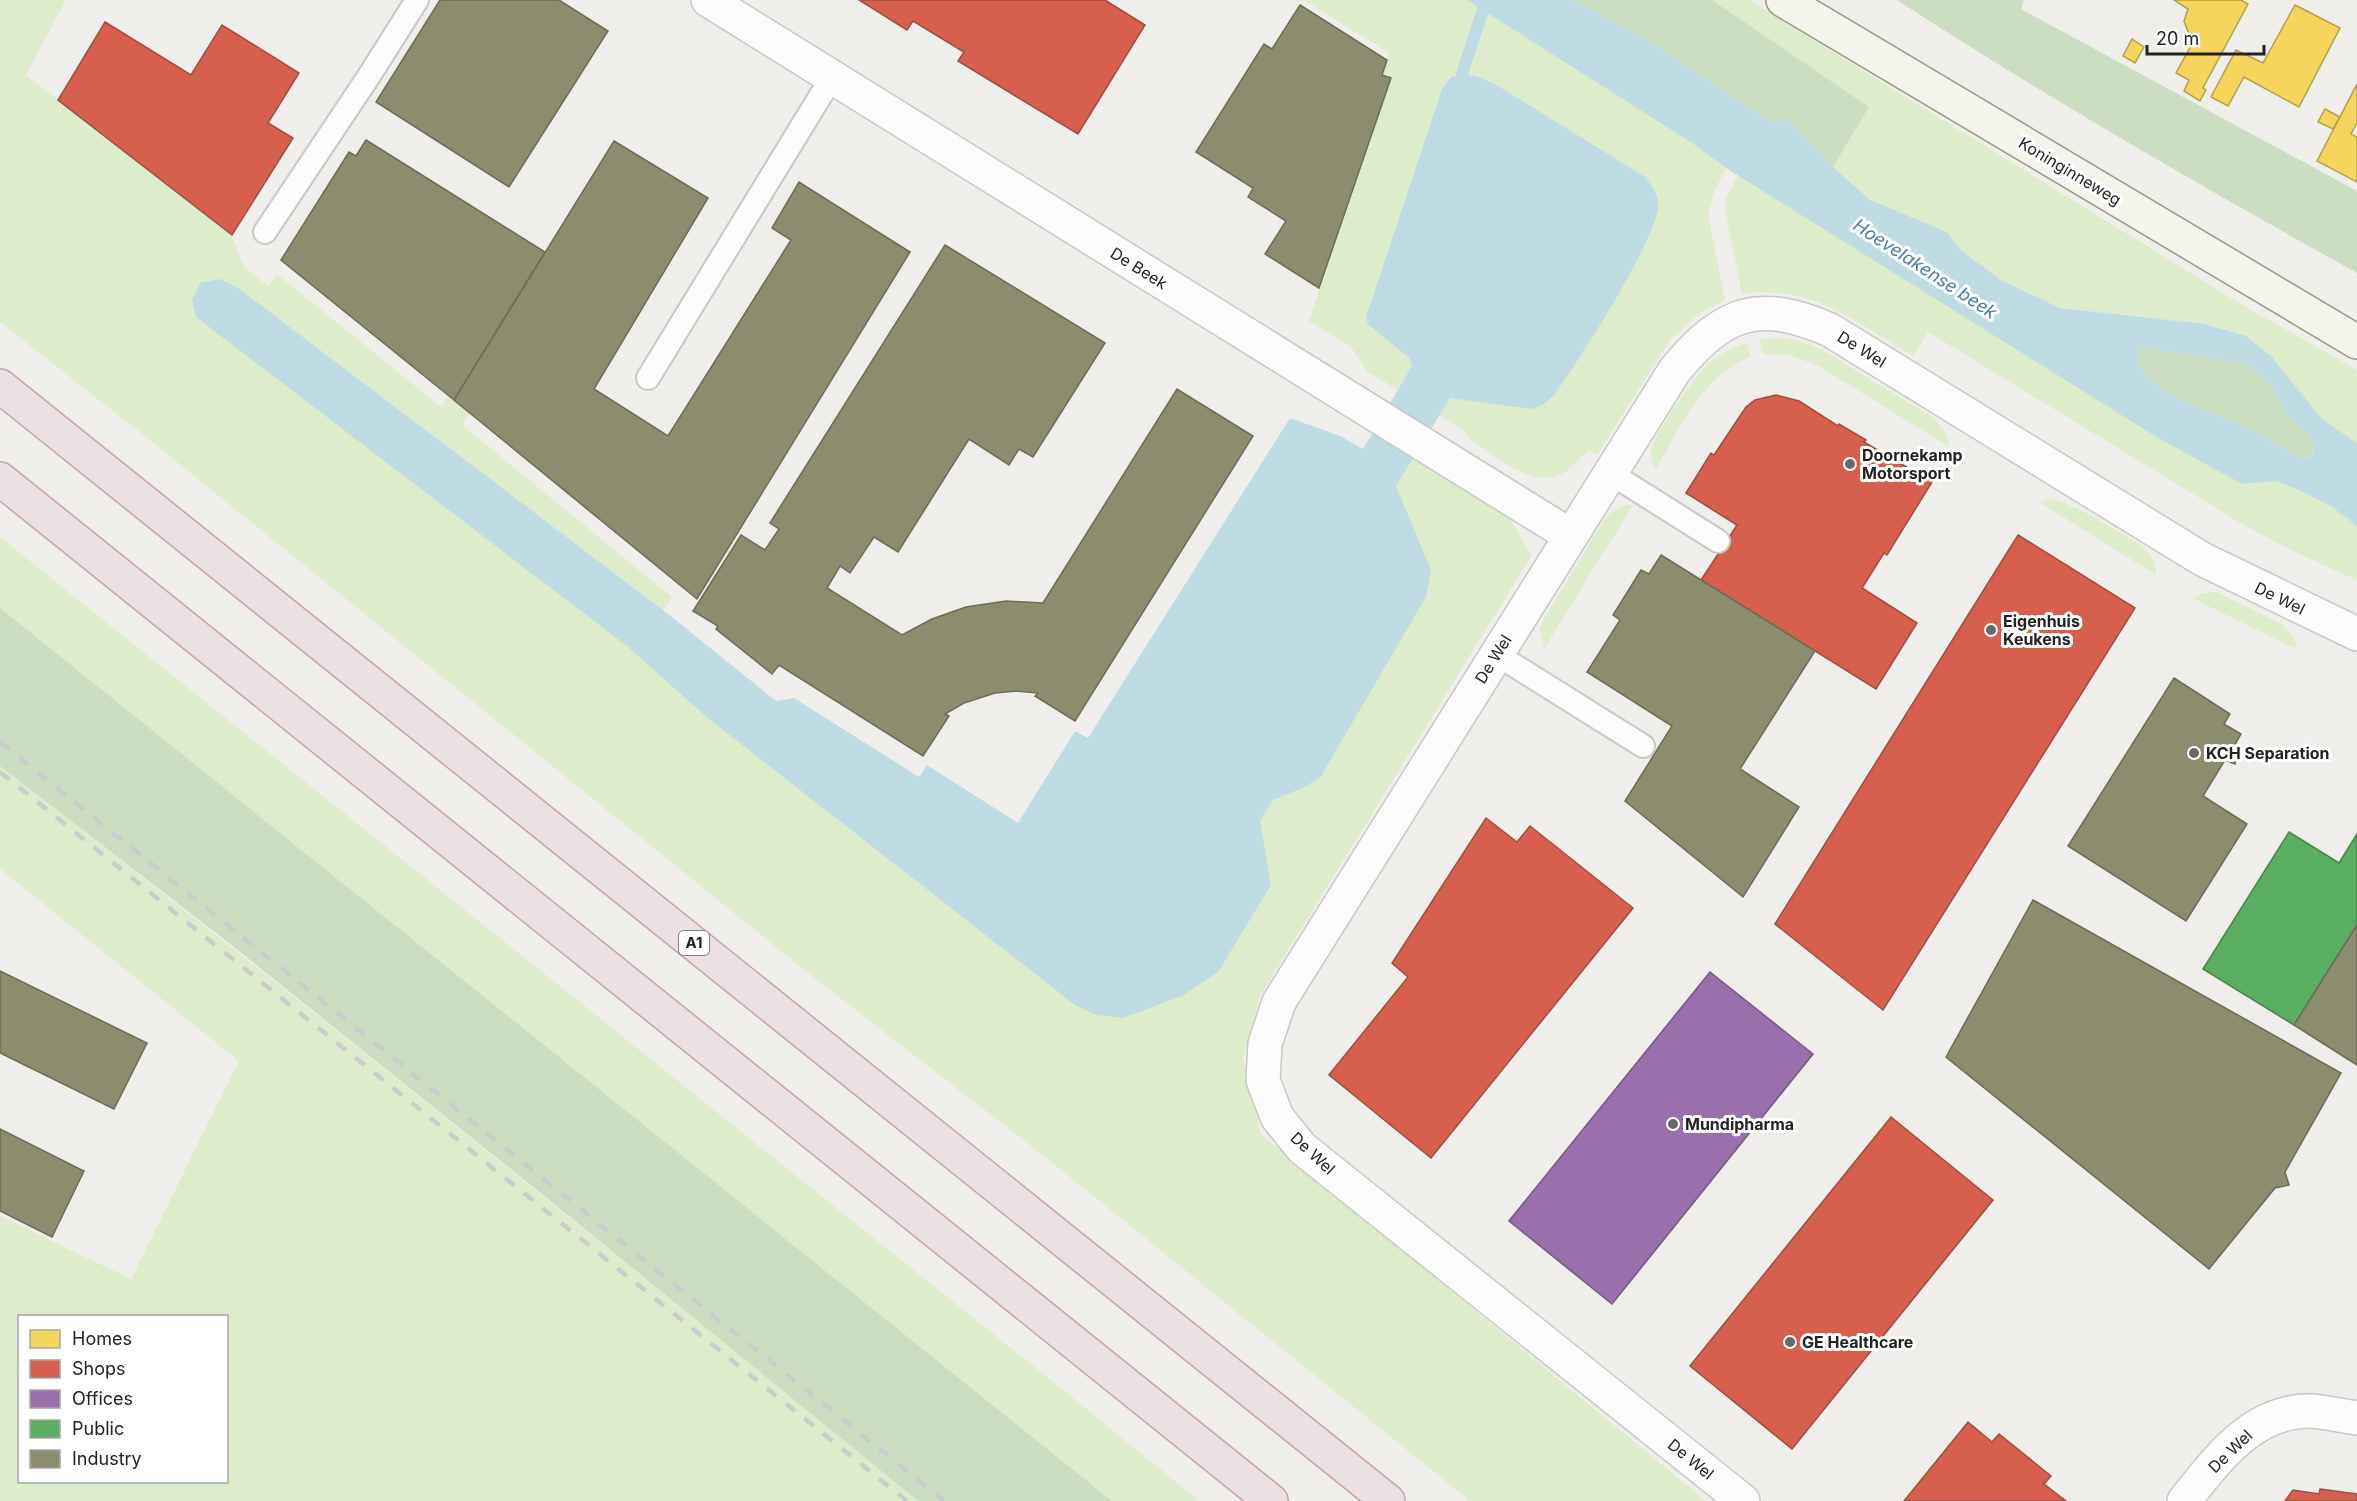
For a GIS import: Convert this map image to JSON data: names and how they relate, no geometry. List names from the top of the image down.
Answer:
{
  "streets": {
    "highway": ["A1"],
    "main road": ["Koninginneweg"],
    "street": ["De Beek", "De Wel"]
  },
  "crossings": [
    ["De Beek", "De Wel"]
  ],
  "water": ["Hoevelakense beek"],
  "places": [
    "Doornekamp Motorsport",
    "Eigenhuis Keukens",
    "KCH Separation",
    "Mundipharma",
    "GE Healthcare"
  ],
  "legend": [
    "Homes",
    "Shops",
    "Offices",
    "Public",
    "Industry"
  ],
  "scale_bar": "20 m"
}
